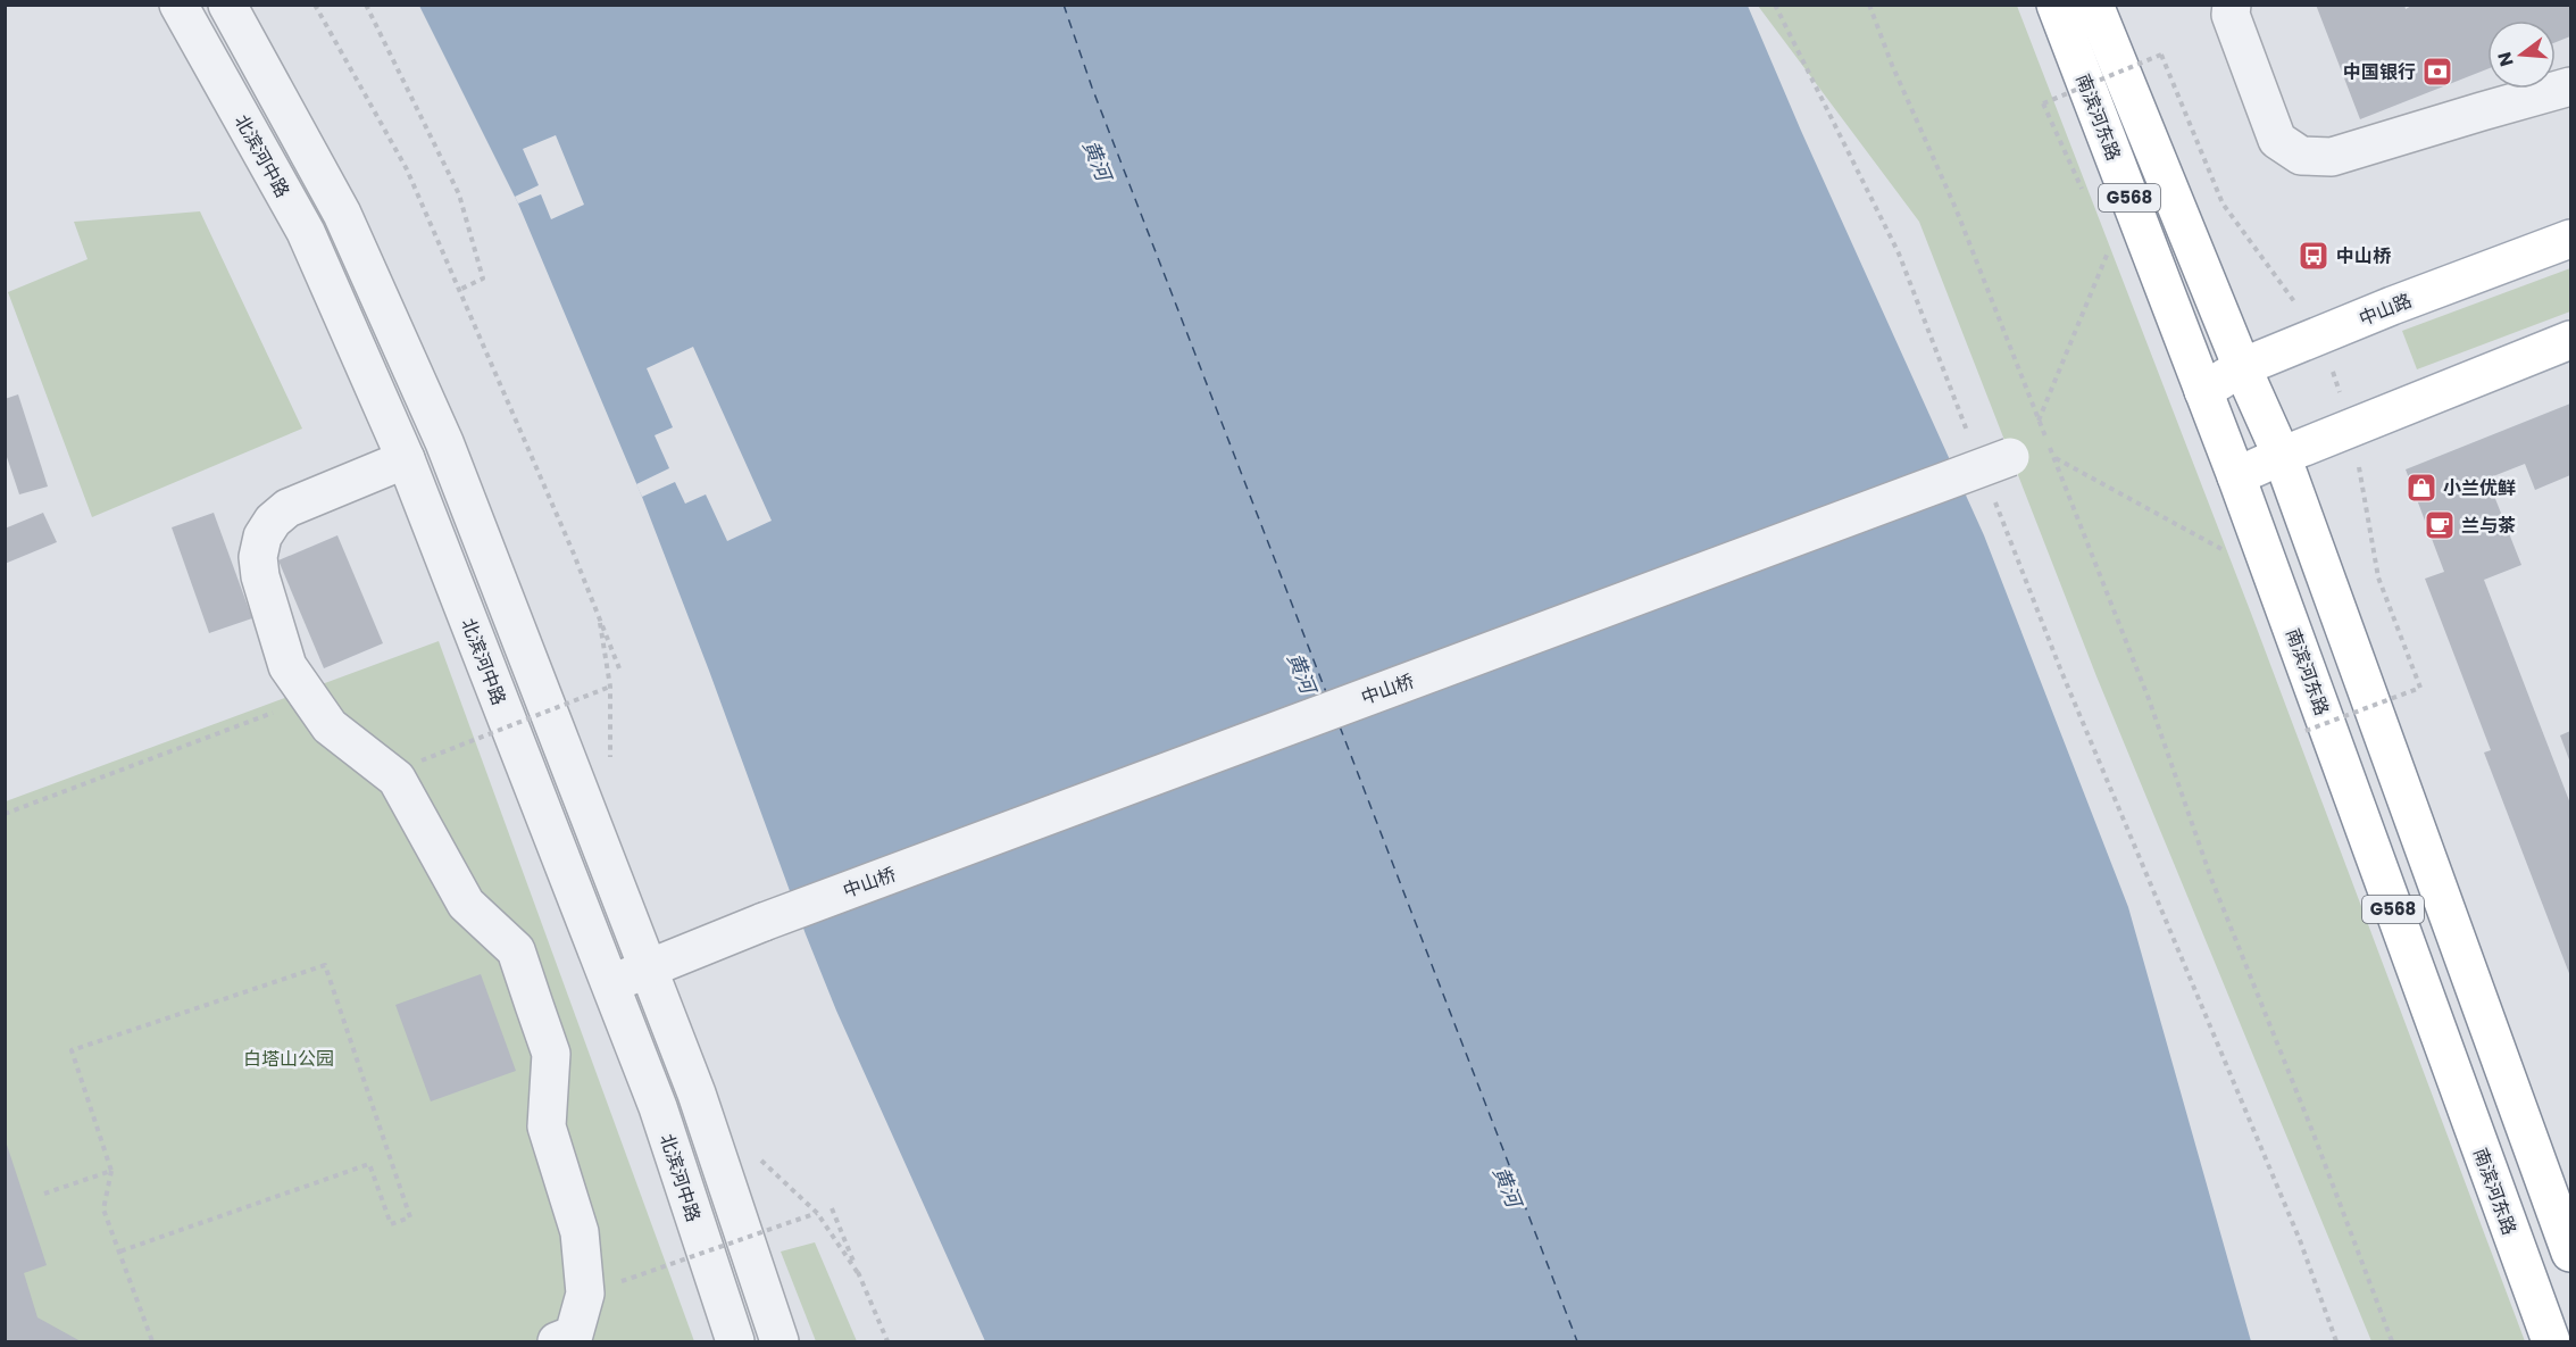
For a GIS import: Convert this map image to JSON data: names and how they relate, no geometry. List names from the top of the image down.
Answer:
{
  "streets": {
    "main road": ["南滨河东路", "G568", "中山路"],
    "street": ["北滨河中路", "中山桥"]
  },
  "crossings": [
    ["南滨河东路", "中山路"],
    ["北滨河中路", "中山桥"]
  ],
  "water": ["黄河"],
  "parks": ["白塔山公园"],
  "places": {
    "bank": ["中国银行"],
    "bus stop": ["中山桥"],
    "shop": ["小兰优鲜"],
    "cafe": ["兰与茶"]
  },
  "north": "left"
}
